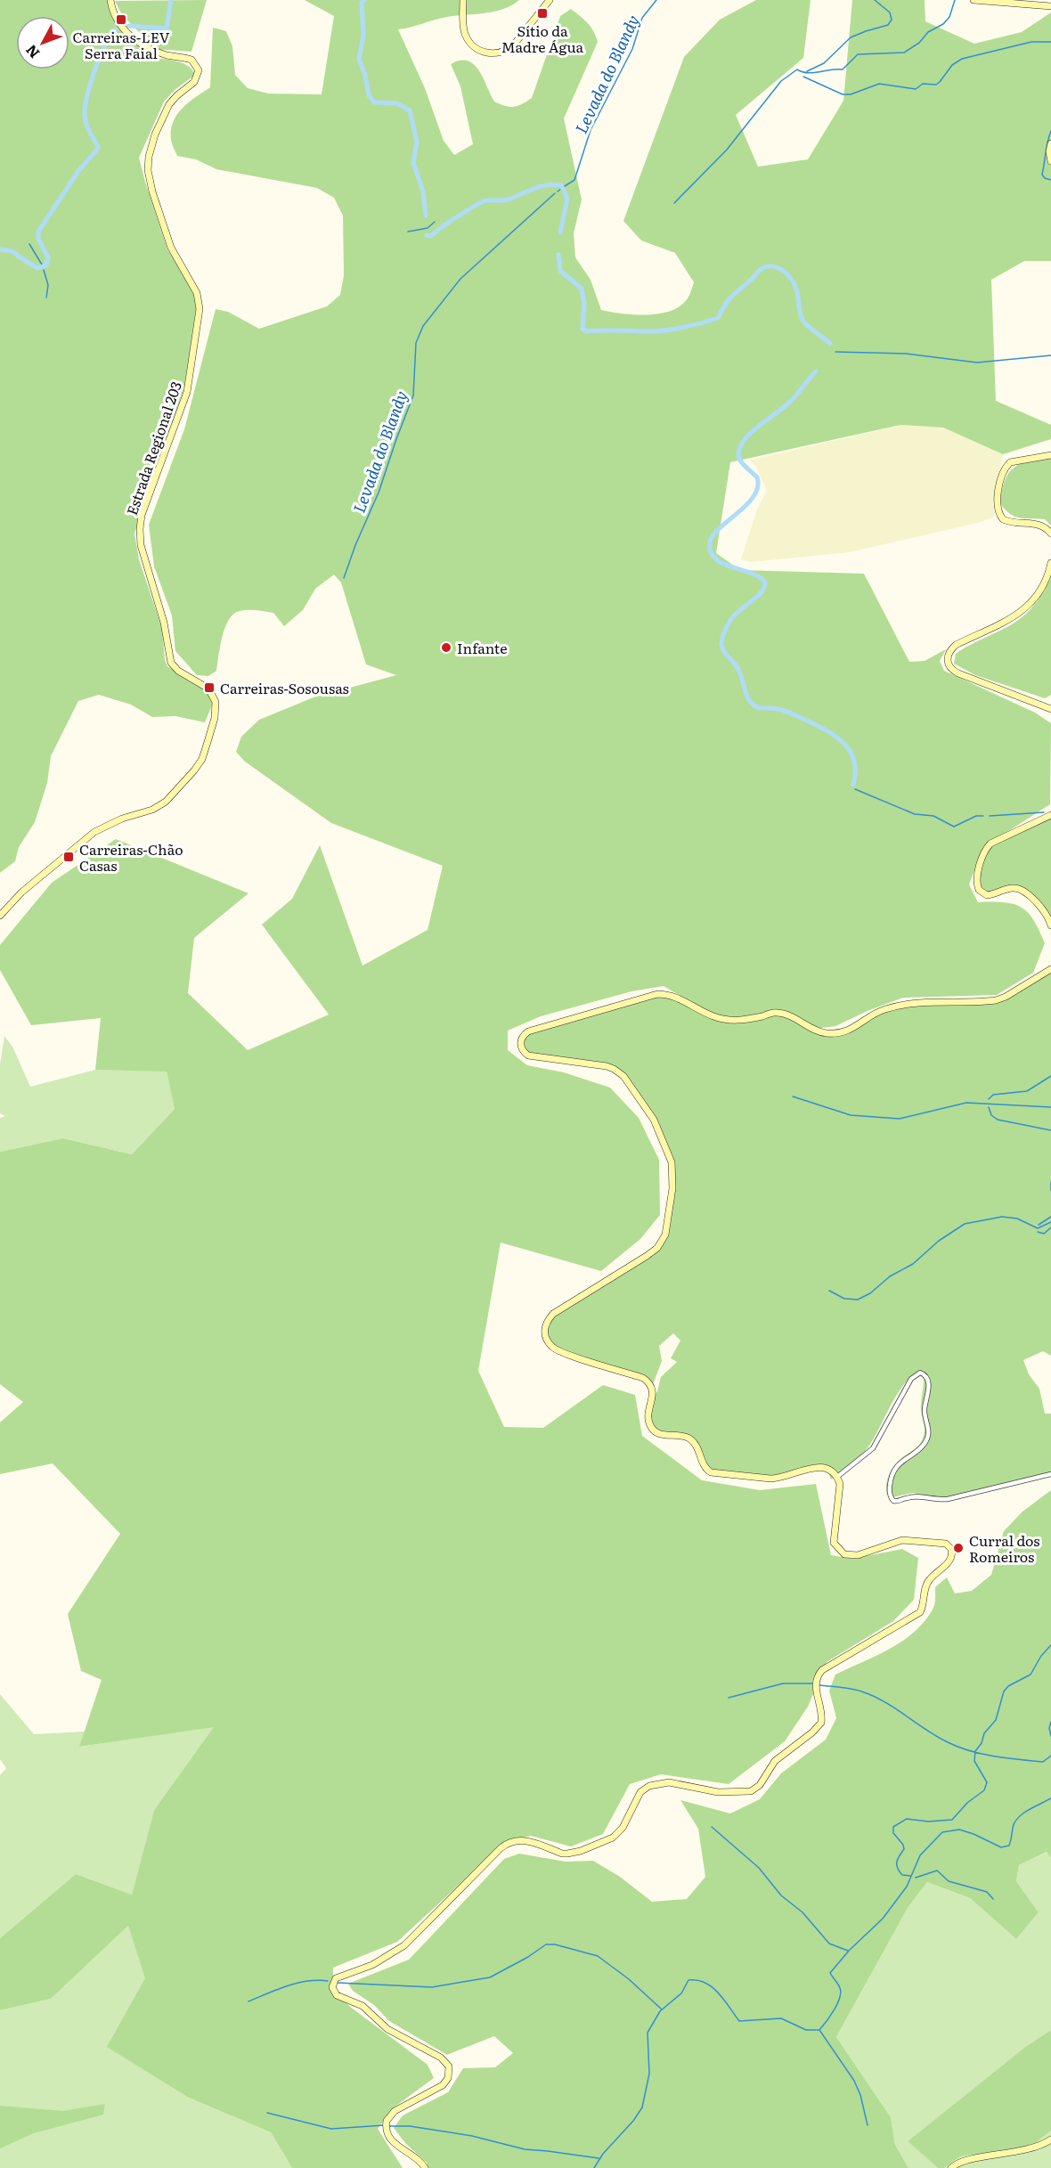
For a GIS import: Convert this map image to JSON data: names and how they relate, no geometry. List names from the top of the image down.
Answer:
{
  "streets": {
    "main road": ["Estrada Regional 203"]
  },
  "water": ["Levada do Blandy"],
  "places": {
    "transit": [
      "Sítio da Madre Água",
      "Carreiras-LEV Serra Faial",
      "Carreiras-Sosousas",
      "Carreiras-Chão Casas"
    ],
    "other": ["Infante", "Curral dos Romeiros"]
  },
  "north": "bottom left"
}
